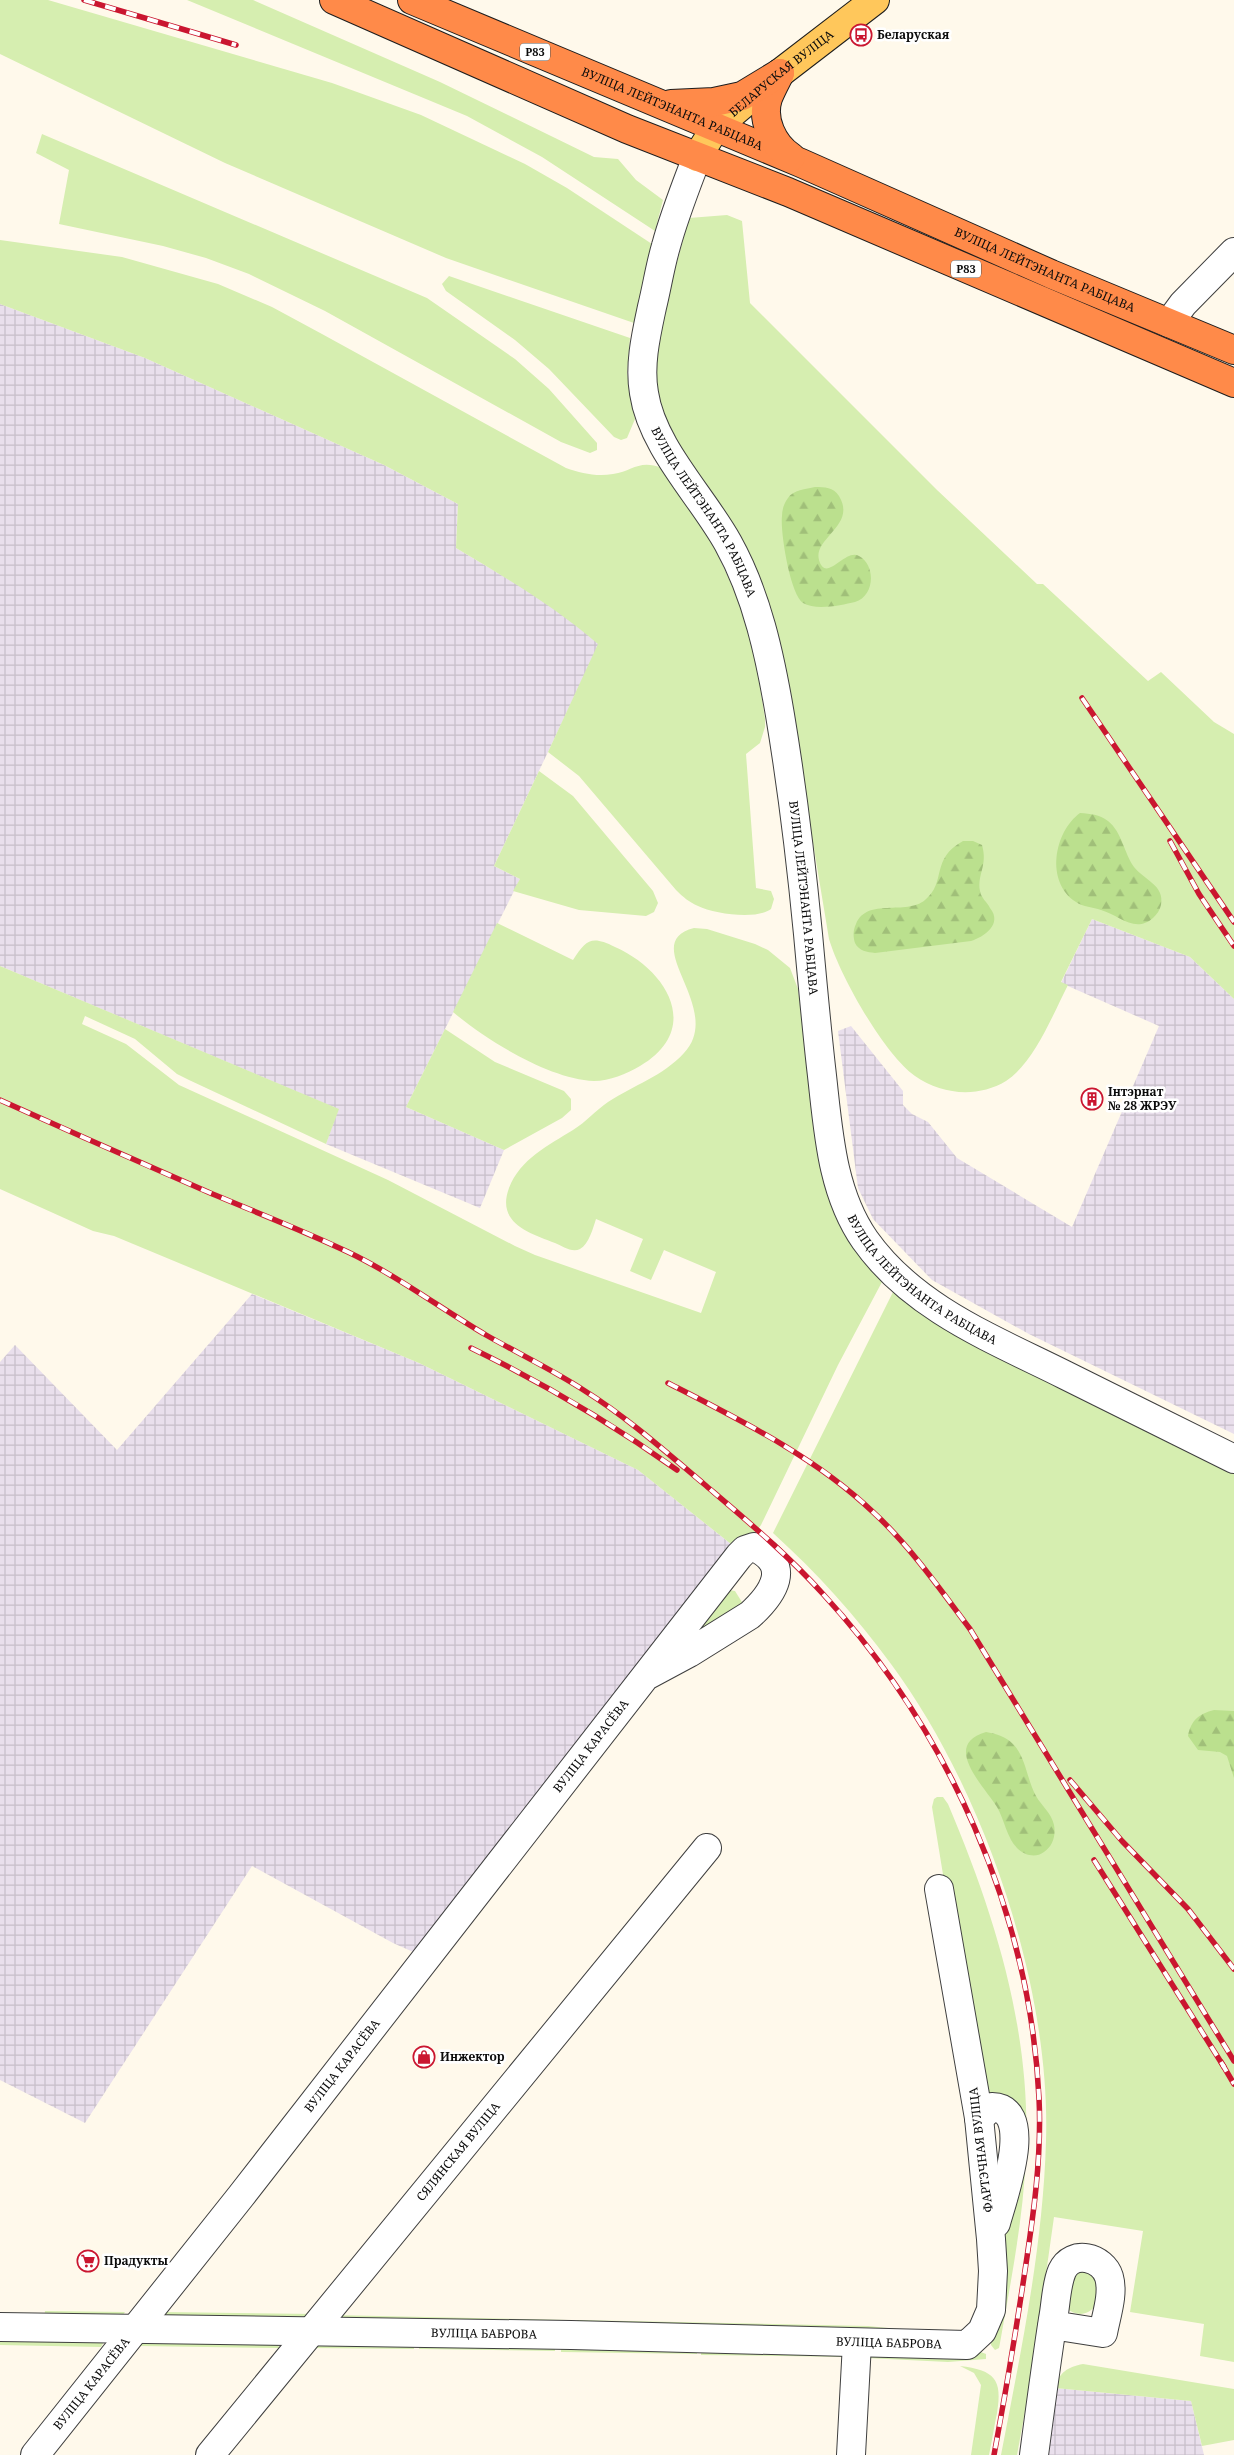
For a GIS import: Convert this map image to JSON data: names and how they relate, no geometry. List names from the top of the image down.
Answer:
{
  "streets": {
    "highway": ["Р83", "ВУЛІЦА ЛЕЙТЭНАНТА РАБЦАВА"],
    "main road": ["БЕЛАРУСКАЯ ВУЛІЦА"],
    "street": [
      "ВУЛІЦА КАРАСЁВА",
      "ФАРТЭЧНАЯ ВУЛІЦА",
      "СЯЛЯНСКАЯ ВУЛІЦА",
      "ВУЛІЦА БАБРОВА"
    ]
  },
  "crossings": [
    ["Р83", "БЕЛАРУСКАЯ ВУЛІЦА"],
    ["Р83", "ВУЛІЦА ЛЕЙТЭНАНТА РАБЦАВА"],
    ["БЕЛАРУСКАЯ ВУЛІЦА", "ВУЛІЦА ЛЕЙТЭНАНТА РАБЦАВА"],
    ["ВУЛІЦА КАРАСЁВА", "ВУЛІЦА БАБРОВА"],
    ["ФАРТЭЧНАЯ ВУЛІЦА", "ВУЛІЦА БАБРОВА"],
    ["СЯЛЯНСКАЯ ВУЛІЦА", "ВУЛІЦА БАБРОВА"]
  ],
  "places": {
    "bus stop": ["Беларуская"],
    "building": ["Інтэрнат № 28 ЖРЭУ"],
    "shop": ["Инжектор"],
    "supermarket": ["Прадукты"]
  }
}
